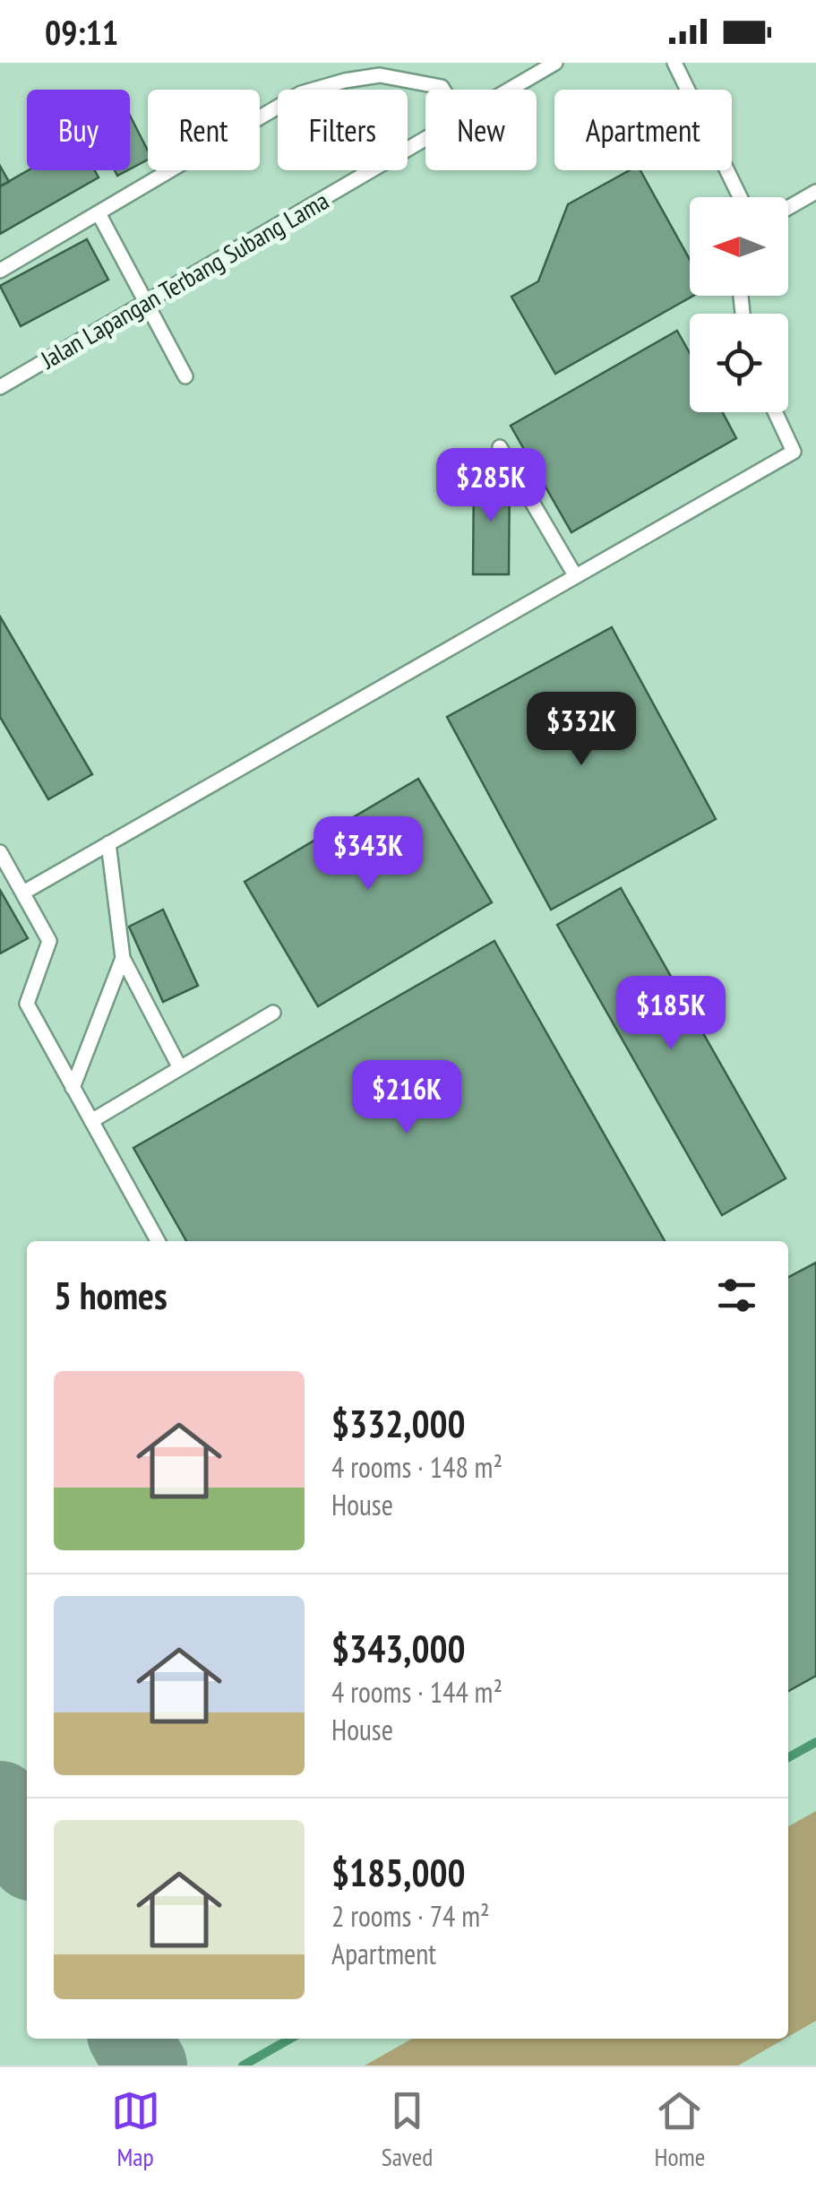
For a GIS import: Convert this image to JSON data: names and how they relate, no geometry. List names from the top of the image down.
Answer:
{
  "streets": {
    "lane": ["Jalan Lapangan Terbang Subang Lama"]
  },
  "north": "left",
  "page": {
    "status": "09:11",
    "chip": [
      "Buy",
      "Rent",
      "Filters",
      "New",
      "Apartment"
    ],
    "price": [
      "$285K",
      "$332K",
      "$343K",
      "$185K",
      "$216K"
    ],
    "heading": "5 homes",
    "list": [
      {
        "name": "$332,000",
        "note": "4 rooms · 148 m² · House"
      },
      {
        "name": "$343,000",
        "note": "4 rooms · 144 m² · House"
      },
      {
        "name": "$185,000",
        "note": "2 rooms · 74 m² · Apartment"
      }
    ],
    "tabs": ["Map", "Saved", "Home"]
  }
}
